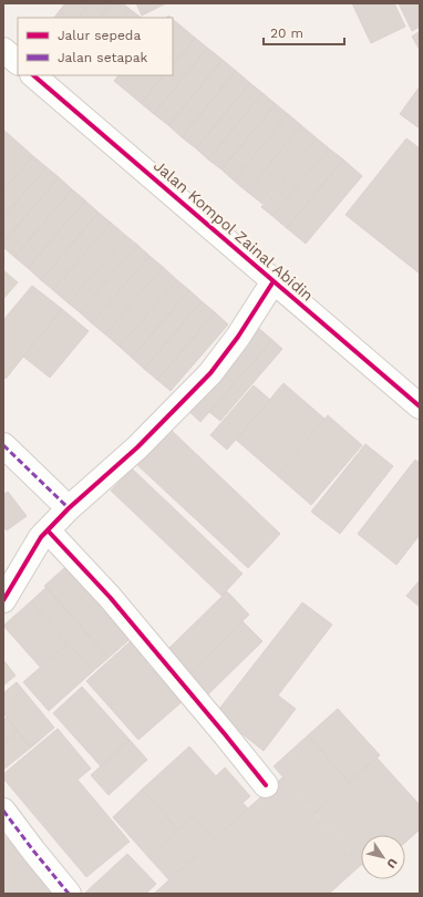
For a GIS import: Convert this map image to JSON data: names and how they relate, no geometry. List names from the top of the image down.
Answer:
{
  "streets": {
    "street": ["Jalan Kompol Zainal Abidin"]
  },
  "legend": ["Jalur sepeda", "Jalan setapak"],
  "scale_bar": "20 m",
  "north": "bottom right"
}
